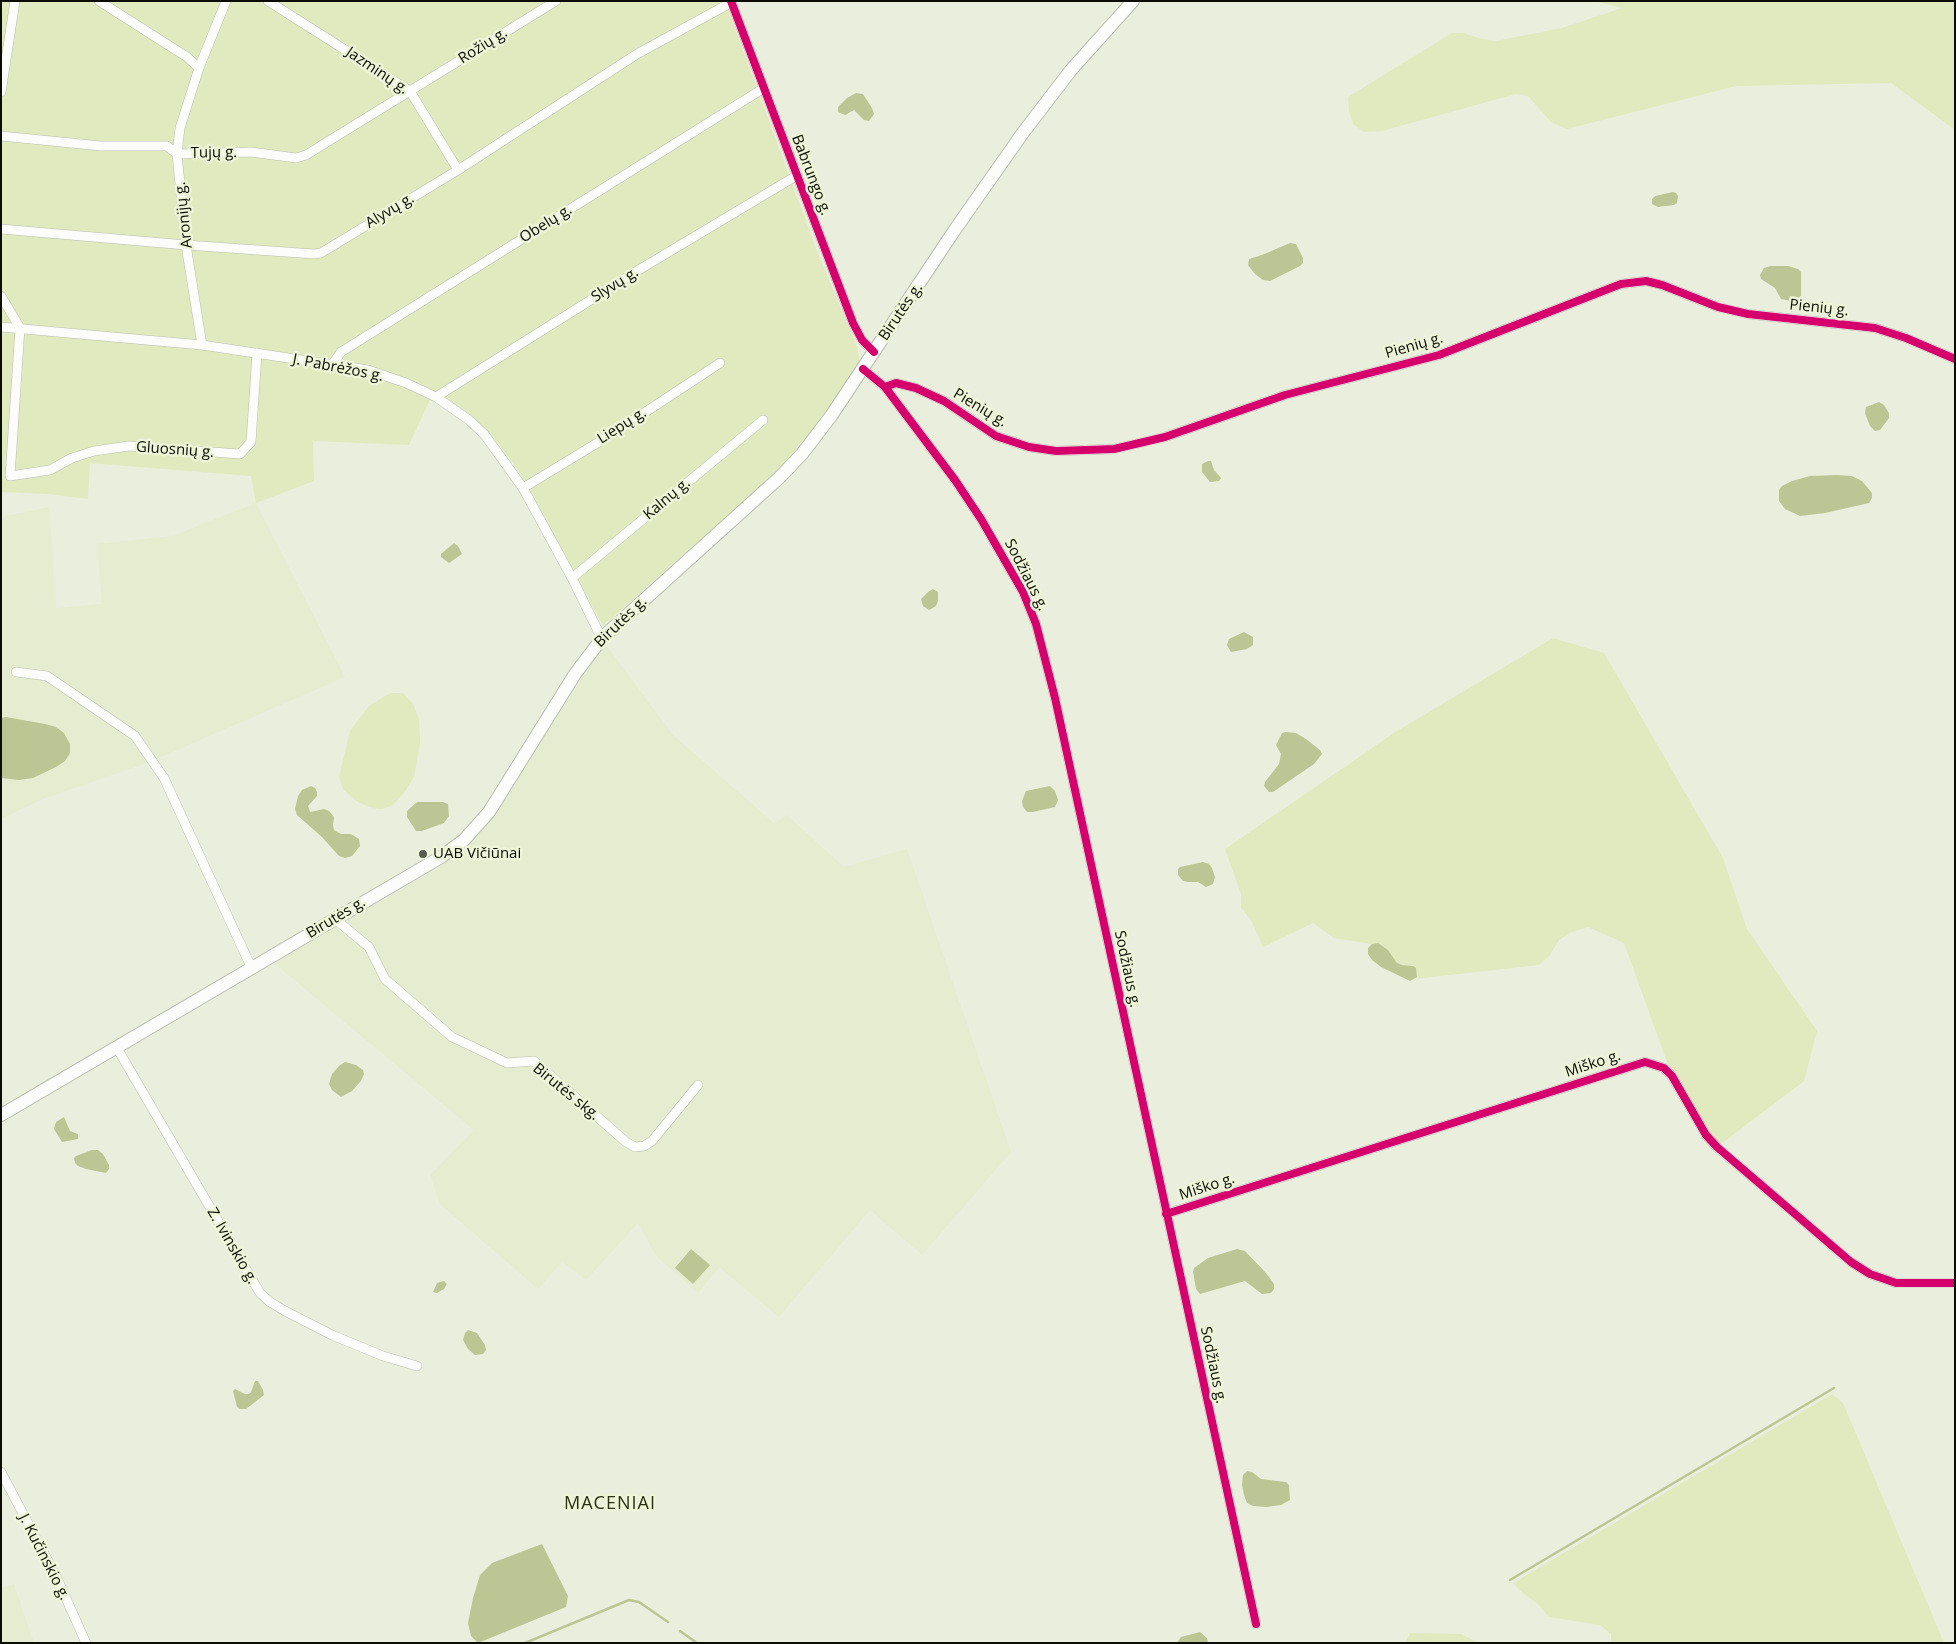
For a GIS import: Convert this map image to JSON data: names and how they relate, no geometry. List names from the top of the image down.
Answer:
{
  "streets": {
    "main road": ["Birutės g."],
    "street": [
      "Rožių g.",
      "Jazminų g.",
      "Tujų g.",
      "Babrungo g.",
      "Alyvų g.",
      "Aronijų g.",
      "Obelų g.",
      "Slyvų g.",
      "Pienių g.",
      "J. Pabrėžos g.",
      "Liepų g.",
      "Gluosnių g.",
      "Kalnų g.",
      "Sodžiaus g.",
      "Miško g.",
      "Birutės skg.",
      "Z. Ivinskio g.",
      "J. Kučinskio g."
    ]
  },
  "crossings": [
    ["Rožių g.", "Jazminų g."],
    ["Rožių g.", "Tujų g."],
    ["Jazminų g.", "Tujų g."],
    ["Jazminų g.", "Alyvų g."],
    ["Tujų g.", "Aronijų g."],
    ["Babrungo g.", "Alyvų g."],
    ["Babrungo g.", "Obelų g."],
    ["Babrungo g.", "Slyvų g."],
    ["Babrungo g.", "Birutės g."],
    ["Alyvų g.", "Aronijų g."],
    ["Aronijų g.", "J. Pabrėžos g."],
    ["Obelų g.", "J. Pabrėžos g."],
    ["Slyvų g.", "J. Pabrėžos g."],
    ["Pienių g.", "Sodžiaus g."],
    ["Birutės g.", "J. Pabrėžos g."],
    ["Birutės g.", "Sodžiaus g."],
    ["Birutės g.", "Birutės skg."],
    ["Birutės g.", "Z. Ivinskio g."],
    ["J. Pabrėžos g.", "Liepų g."],
    ["J. Pabrėžos g.", "Gluosnių g."],
    ["J. Pabrėžos g.", "Kalnų g."],
    ["Sodžiaus g.", "Miško g."]
  ],
  "districts": ["MACENIAI"],
  "places": ["UAB Vičiūnai"]
}
